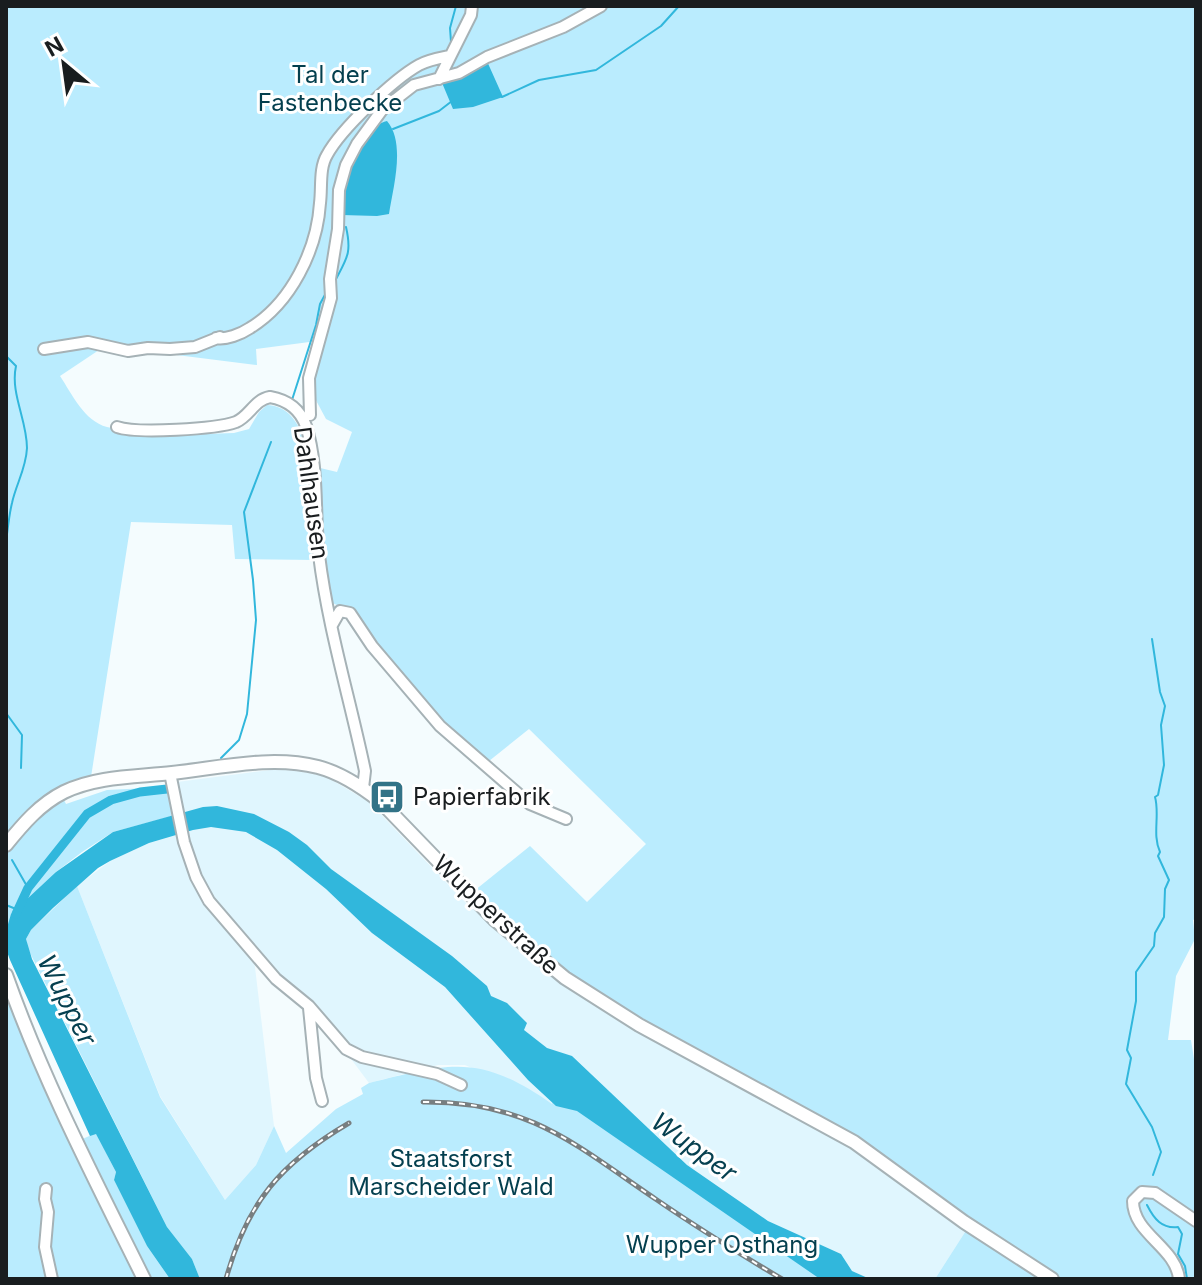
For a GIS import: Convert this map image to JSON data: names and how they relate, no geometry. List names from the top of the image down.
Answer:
{
  "streets": {
    "main road": ["Wupperstraße"],
    "street": ["Dahlhausen"]
  },
  "crossings": [
    ["Dahlhausen", "Wupperstraße"]
  ],
  "water": ["Wupper"],
  "parks": ["Tal der Fastenbecke", "Staatsforst Marscheider Wald", "Wupper Osthang"],
  "places": {
    "bus stop": ["Papierfabrik"]
  },
  "north": "top left"
}
